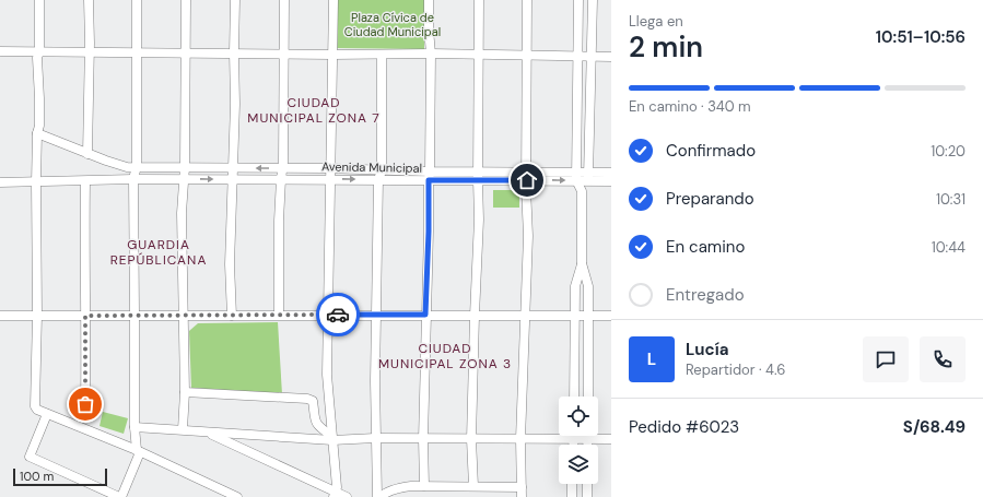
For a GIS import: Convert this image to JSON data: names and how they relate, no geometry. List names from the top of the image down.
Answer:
{
  "streets": {
    "street": ["Avenida Municipal"]
  },
  "districts": ["CIUDAD MUNICIPAL ZONA 7", "GUARDIA REPÚBLICANA", "CIUDAD MUNICIPAL ZONA 3"],
  "parks": ["Plaza Cívica de Ciudad Municipal"],
  "scale_bar": "100 m",
  "page": {
    "heading": ["2 min", "Llega en", "10:51–10:56"],
    "panel": [
      "Lucía",
      "Repartidor · 4.6",
      "Pedido #6023",
      "S/68.49"
    ],
    "bar": "En camino · 340 m",
    "list": [
      ["Confirmado", "10:20"],
      ["Preparando", "10:31"],
      ["En camino", "10:44"],
      "Entregado"
    ],
    "round": "L",
    "scale": "100 m"
  }
}
